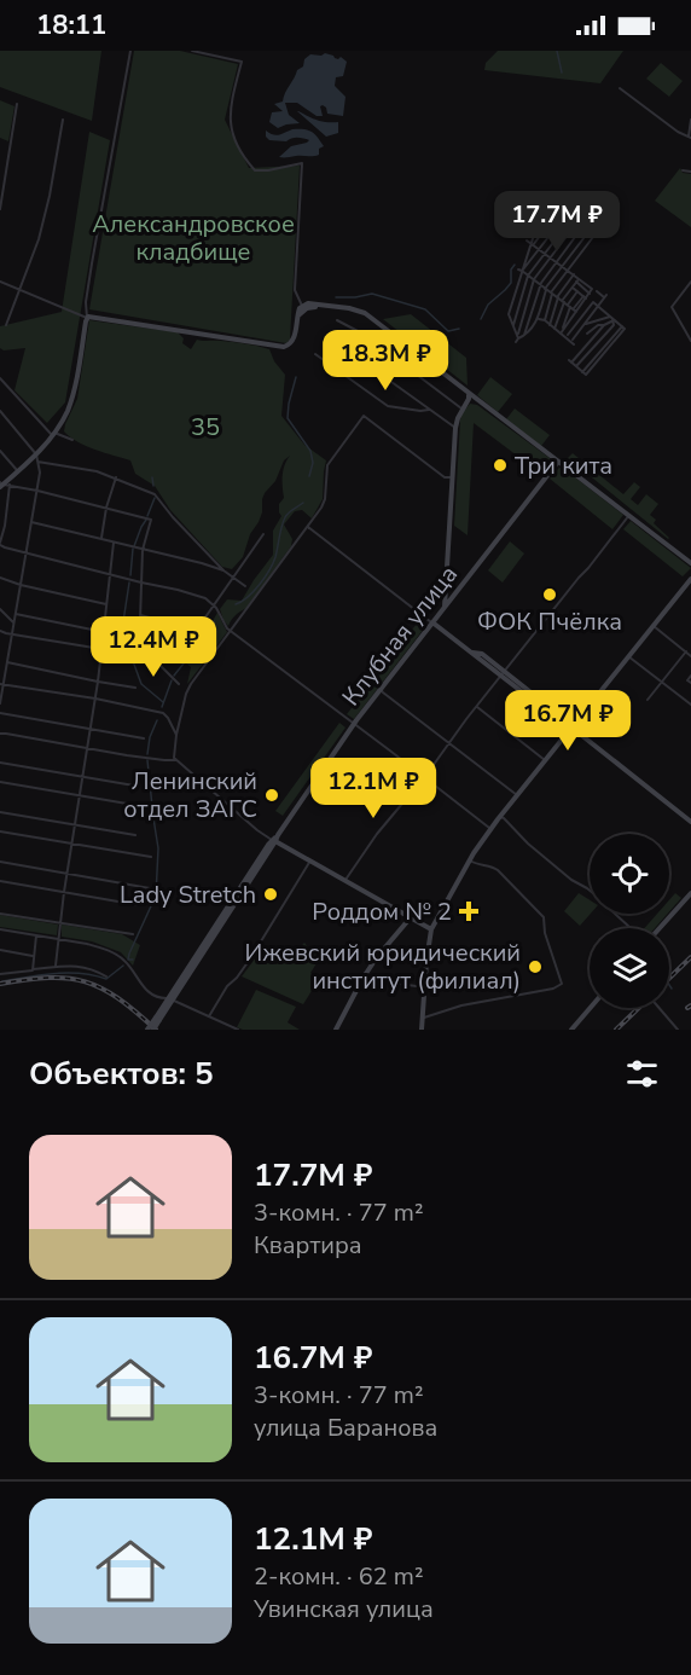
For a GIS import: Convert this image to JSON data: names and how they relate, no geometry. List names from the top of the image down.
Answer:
{
  "streets": {
    "main road": ["Клубная улица"]
  },
  "parks": ["Александровское кладбище", "35"],
  "places": {
    "other": [
      "Три кита",
      "ФОК Пчёлка",
      "Ленинский отдел ЗАГС",
      "Lady Stretch",
      "Ижевский юридический институт (филиал)"
    ],
    "health": ["Роддом № 2"]
  },
  "page": {
    "status": "18:11",
    "price": [
      "17.7M ₽",
      "18.3M ₽",
      "12.4M ₽",
      "16.7M ₽",
      "12.1M ₽"
    ],
    "heading": "Объектов: 5",
    "list": [
      {
        "name": "17.7M ₽",
        "note": "3-комн. · 77 m² · Квартира"
      },
      {
        "name": "16.7M ₽",
        "note": "3-комн. · 77 m² · улица Баранова"
      },
      {
        "name": "12.1M ₽",
        "note": "2-комн. · 62 m² · Увинская улица"
      }
    ]
  }
}
